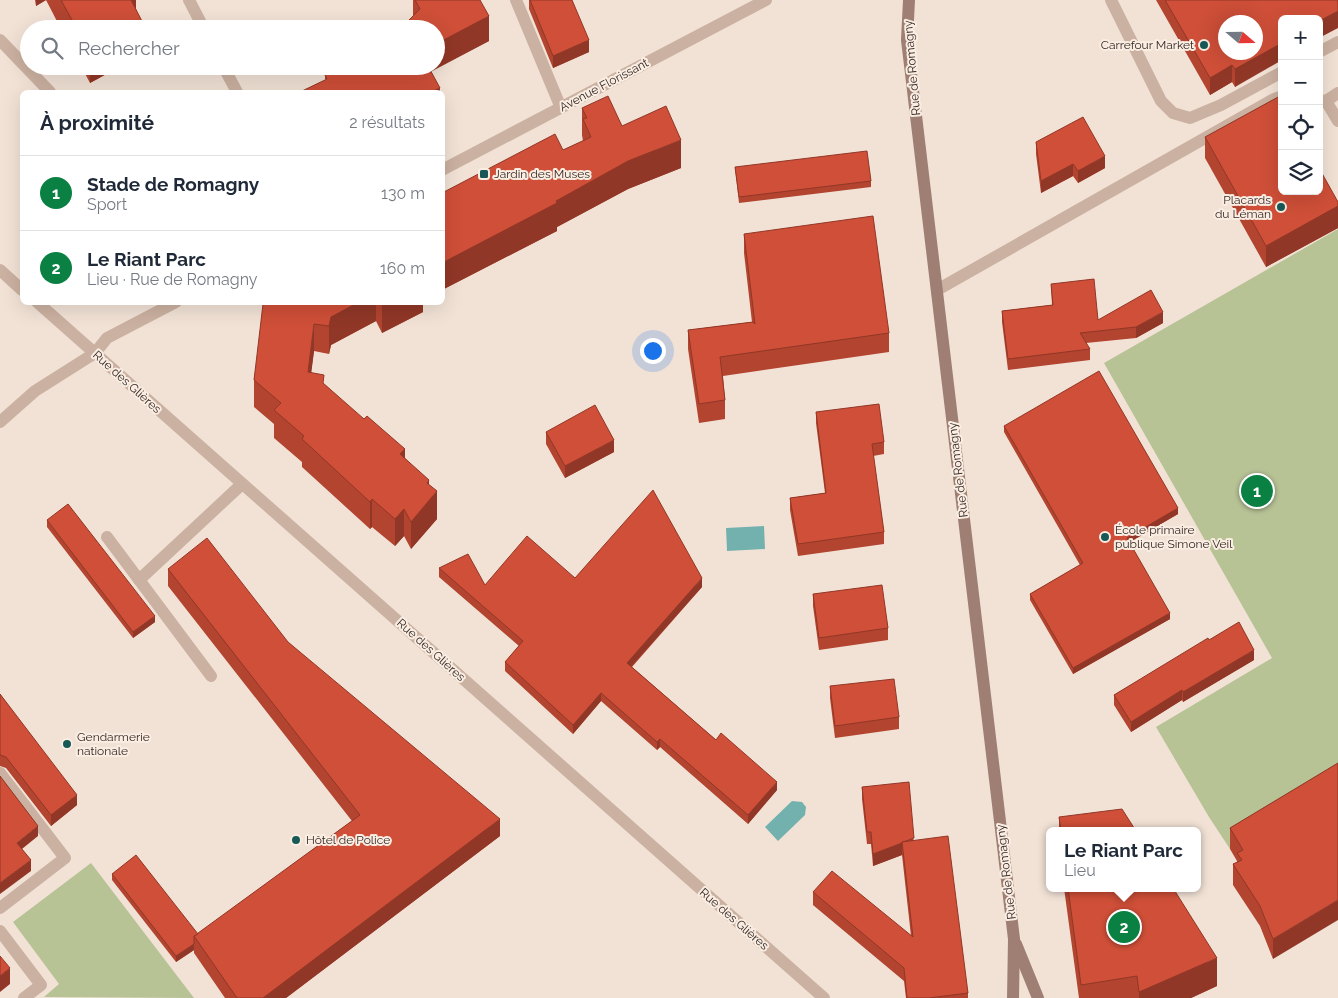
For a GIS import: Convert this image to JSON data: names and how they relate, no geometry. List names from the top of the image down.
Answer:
{
  "streets": {
    "street": ["Rue de Romagny", "Avenue Florissant", "Rue des Glières"]
  },
  "places": {
    "other": [
      "Carrefour Market",
      "Placards du Léman",
      "École primaire publique Simone Veil",
      "Gendarmerie nationale",
      "Hôtel de Police"
    ],
    "transit": ["Jardin des Muses"]
  },
  "north": "right",
  "page": {
    "map_buttons": ["+", "−"],
    "search": "Rechercher",
    "heading": ["À proximité", "2 résultats"],
    "list": [
      {
        "mark": "1",
        "name": "Stade de Romagny",
        "note": "Sport",
        "value": "130 m"
      },
      {
        "mark": "2",
        "name": "Le Riant Parc",
        "note": "Lieu · Rue de Romagny",
        "value": "160 m"
      }
    ],
    "pins": ["1", "2"],
    "popup": ["Le Riant Parc", "Lieu"]
  }
}
